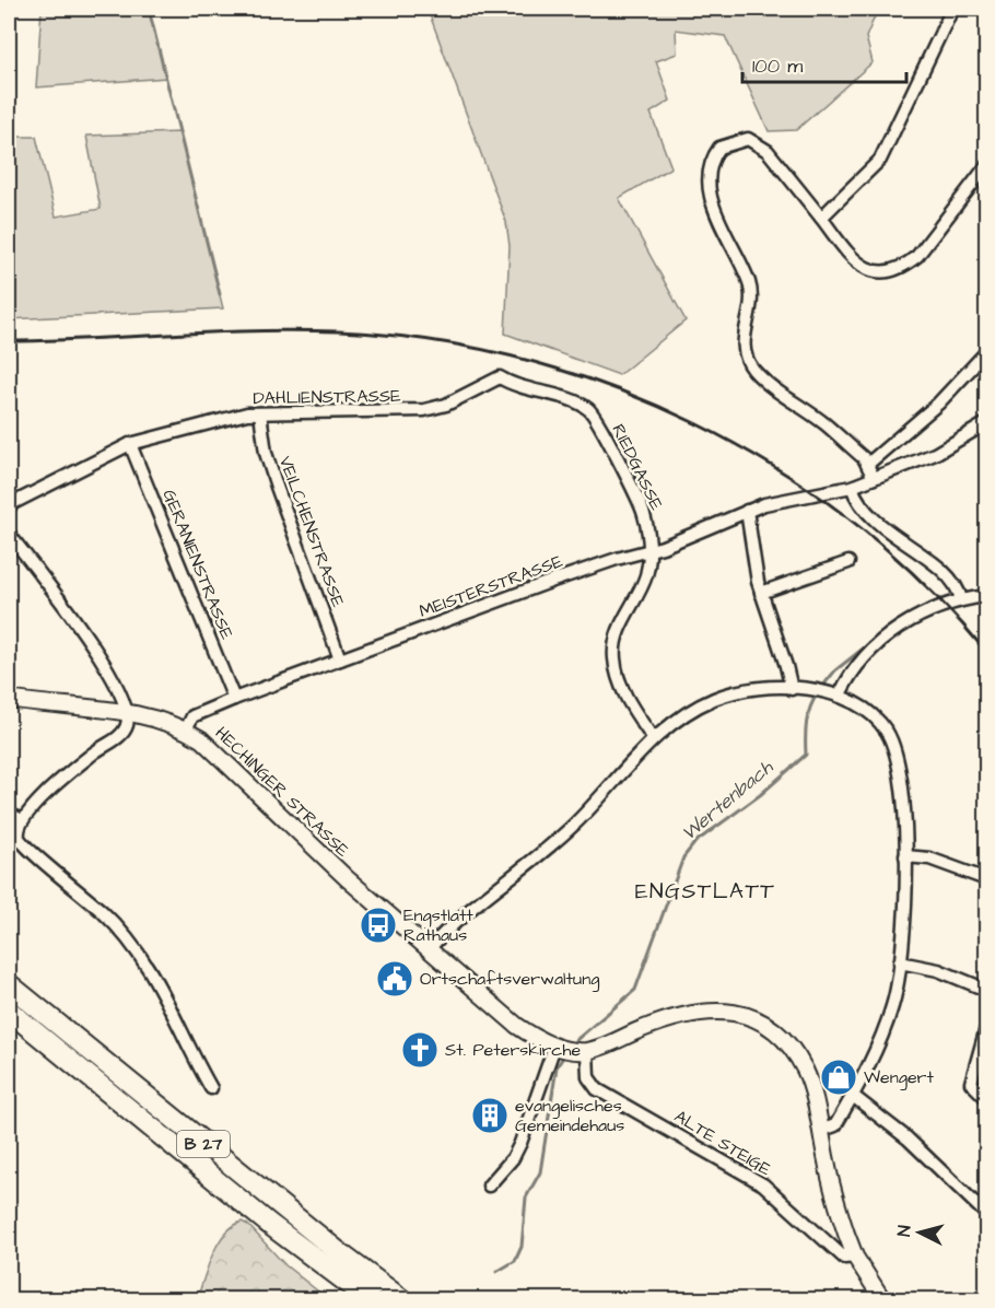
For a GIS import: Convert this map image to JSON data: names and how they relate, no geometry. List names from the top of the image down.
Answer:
{
  "streets": {
    "highway": ["B 27"],
    "street": [
      "DAHLIENSTRASSE",
      "RIEDGASSE",
      "VEILCHENSTRASSE",
      "GERANIENSTRASSE",
      "MEISTERSTRASSE",
      "HECHINGER STRASSE",
      "ALTE STEIGE"
    ]
  },
  "crossings": [
    ["DAHLIENSTRASSE", "RIEDGASSE"],
    ["DAHLIENSTRASSE", "VEILCHENSTRASSE"],
    ["DAHLIENSTRASSE", "GERANIENSTRASSE"],
    ["RIEDGASSE", "MEISTERSTRASSE"],
    ["VEILCHENSTRASSE", "MEISTERSTRASSE"],
    ["GERANIENSTRASSE", "MEISTERSTRASSE"],
    ["MEISTERSTRASSE", "HECHINGER STRASSE"],
    ["HECHINGER STRASSE", "ALTE STEIGE"]
  ],
  "districts": ["ENGSTLATT"],
  "water": ["Wertenbach"],
  "places": {
    "bus stop": ["Engstlatt Rathaus"],
    "public building": ["Ortschaftsverwaltung"],
    "church": ["St. Peterskirche"],
    "shop": ["Wengert"],
    "building": ["evangelisches Gemeindehaus"]
  },
  "scale_bar": "100 m",
  "north": "left"
}
